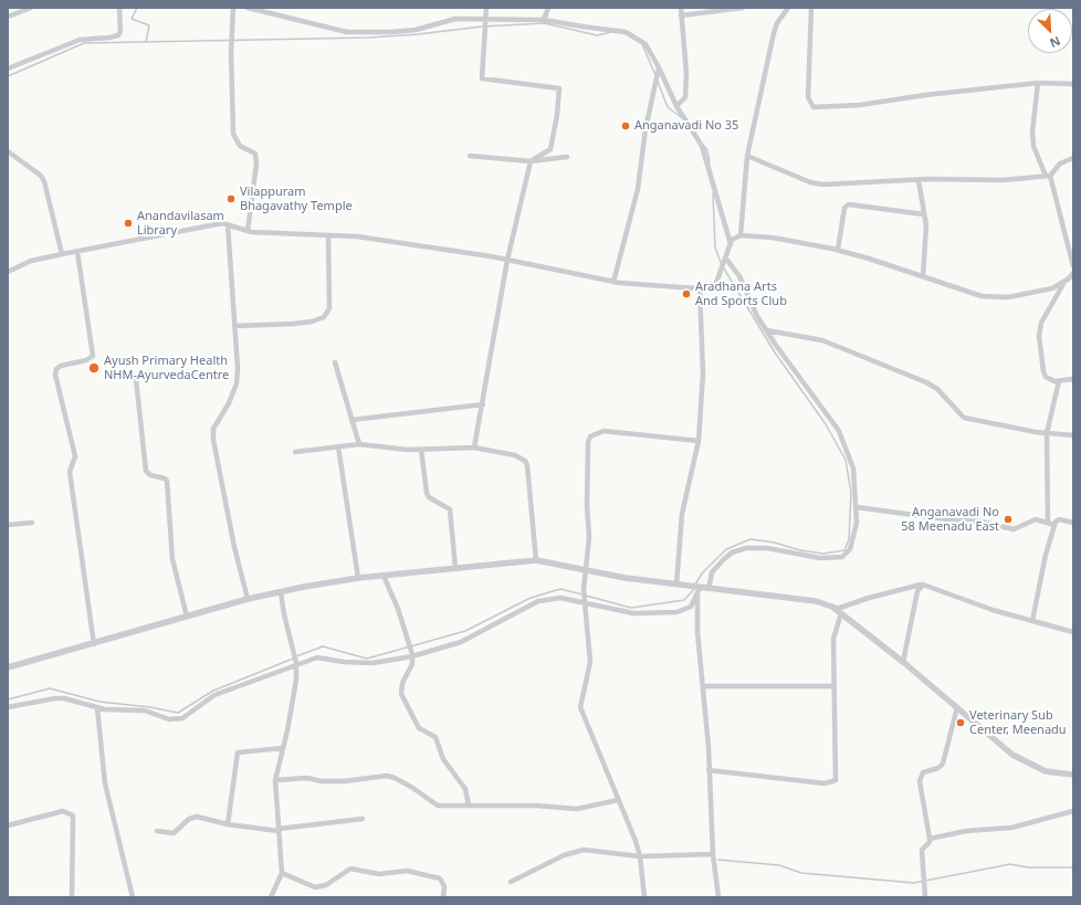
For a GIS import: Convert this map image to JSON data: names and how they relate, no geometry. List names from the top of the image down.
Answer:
{
  "places": [
    "Anganavadi No 35",
    "Vilappuram Bhagavathy Temple",
    "Anandavilasam Library",
    "Aradhana Arts And Sports Club",
    "Ayush Primary Health NHM-AyurvedaCentre",
    "Anganavadi No 58 Meenadu East",
    "Veterinary Sub Center, Meenadu"
  ],
  "north": "bottom right"
}
